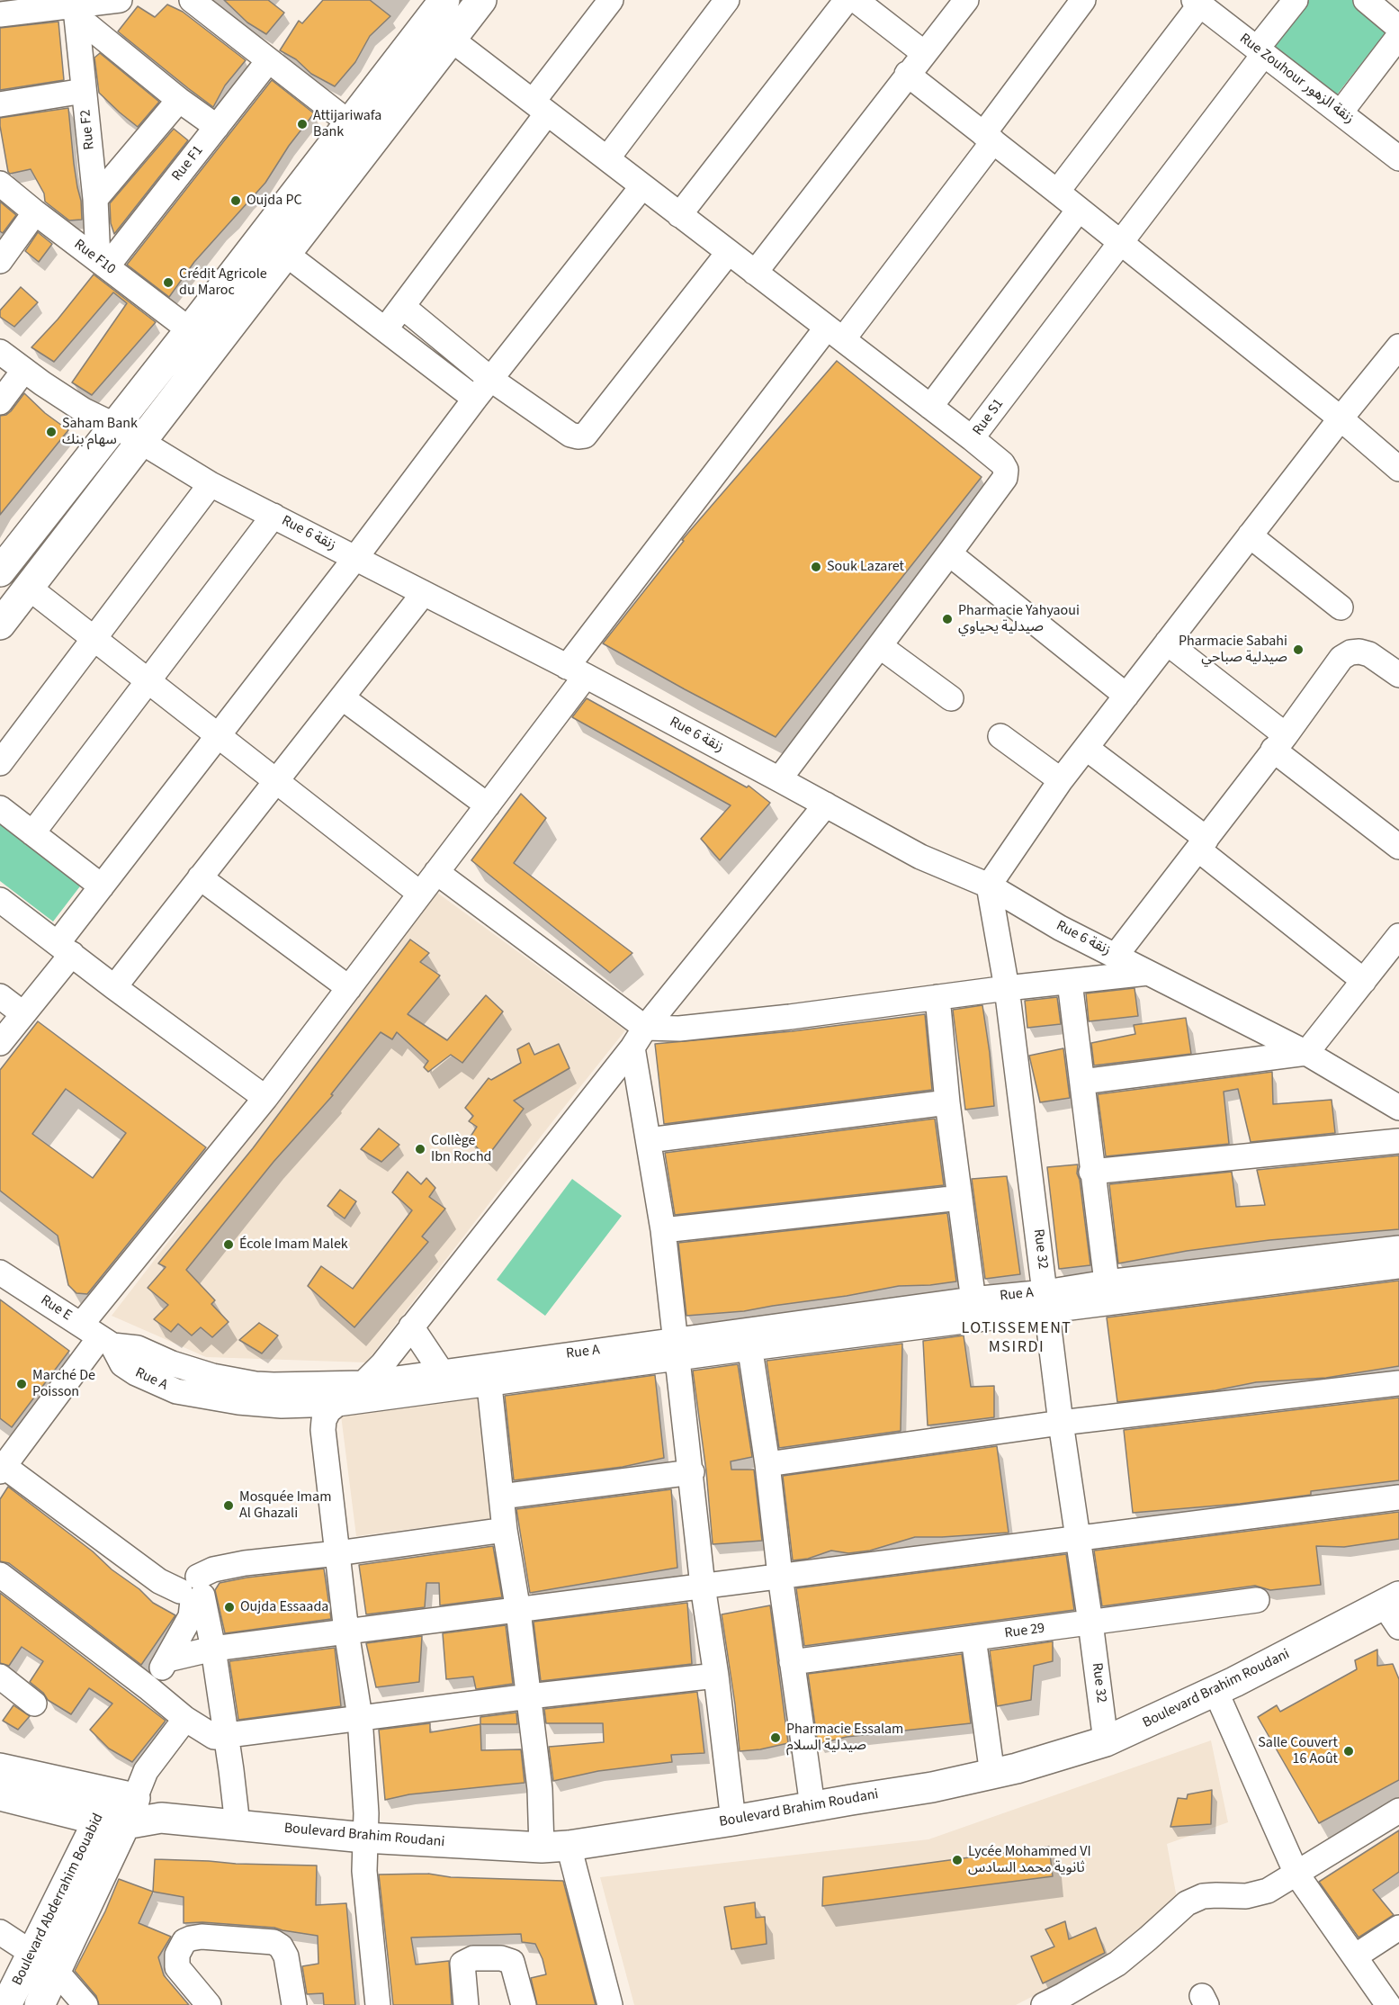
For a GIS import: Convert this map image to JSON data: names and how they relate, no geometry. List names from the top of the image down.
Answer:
{
  "streets": {
    "main road": ["Boulevard Brahim Roudani", "Boulevard Abderrahim Bouabid"],
    "street": [
      "Rue Zouhour زنقة الزهور",
      "Rue F2",
      "Rue F1",
      "Rue F10",
      "Rue S1",
      "Rue 6 زنقة",
      "Rue 32",
      "Rue A",
      "Rue E",
      "Rue 29"
    ]
  },
  "crossings": [
    ["Rue Zouhour زنقة الزهور", "Rue S1"],
    ["Rue F2", "Rue F1"],
    ["Rue F2", "Rue F10"],
    ["Rue F1", "Rue F10"],
    ["Rue S1", "Rue 6 زنقة"],
    ["Rue 6 زنقة", "Rue 32"],
    ["Rue 32", "Rue A"],
    ["Rue 32", "Rue 29"],
    ["Rue 32", "Boulevard Brahim Roudani"],
    ["Rue A", "Rue E"],
    ["Boulevard Brahim Roudani", "Boulevard Abderrahim Bouabid"]
  ],
  "districts": ["LOTISSEMENT MSIRDI"],
  "places": [
    "Attijariwafa Bank",
    "Oujda PC",
    "Crédit Agricole du Maroc",
    "Saham Bank سهام بنك",
    "Souk Lazaret",
    "Pharmacie Yahyaoui صيدلية يحياوي",
    "Pharmacie Sabahi صيدلية صباحي",
    "Collège Ibn Rochd",
    "École Imam Malek",
    "Marché De Poisson",
    "Mosquée Imam Al Ghazali",
    "Oujda Essaada",
    "Pharmacie Essalam صيدلية السلام",
    "Salle Couvert 16 Août",
    "Lycée Mohammed VI ثانوية محمد السادس"
  ]
}
